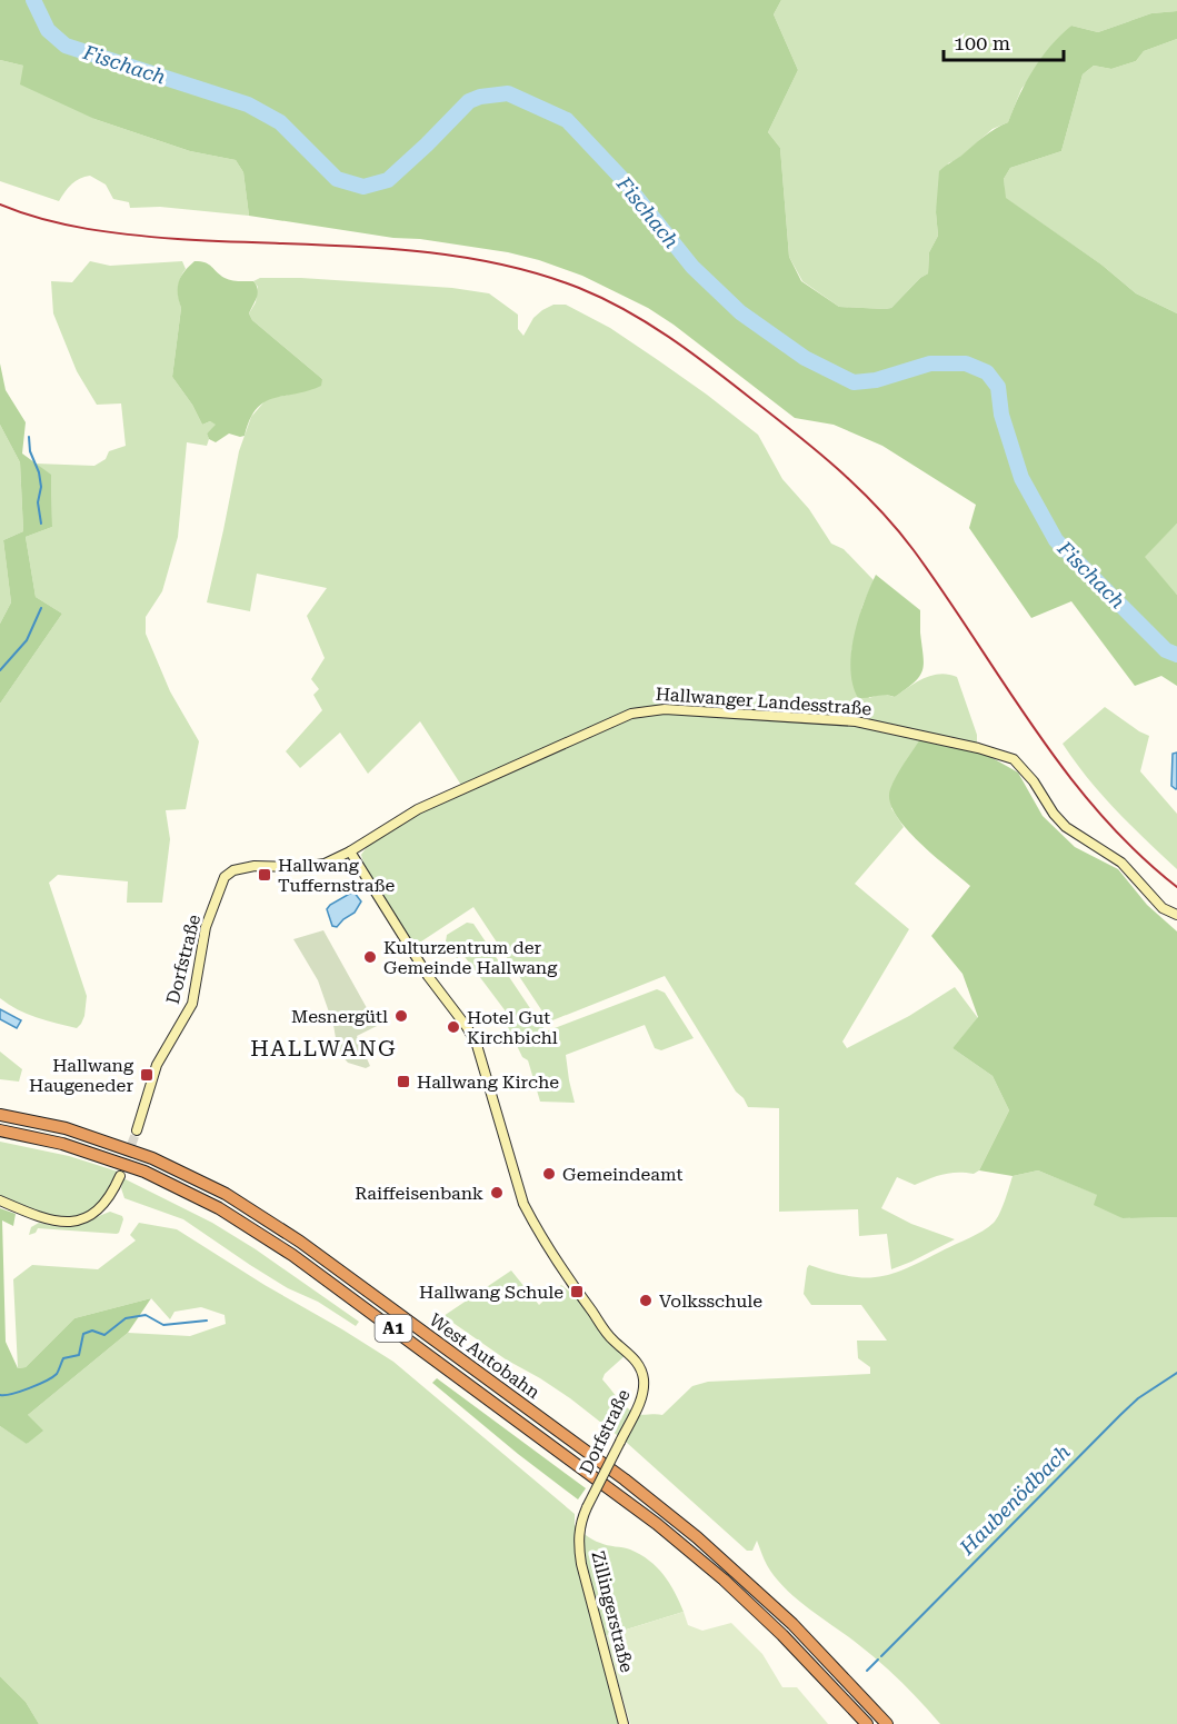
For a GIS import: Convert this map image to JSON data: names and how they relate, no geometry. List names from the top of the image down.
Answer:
{
  "streets": {
    "highway": ["A1", "West Autobahn"],
    "street": ["Hallwanger Landesstraße", "Dorfstraße", "Zillingerstraße"]
  },
  "crossings": [
    ["Hallwanger Landesstraße", "Dorfstraße"],
    ["Dorfstraße", "Zillingerstraße"]
  ],
  "districts": ["HALLWANG"],
  "water": ["Fischach", "Haubenödbach"],
  "places": {
    "transit": [
      "Hallwang Tuffernstraße",
      "Hallwang Haugeneder",
      "Hallwang Kirche",
      "Hallwang Schule"
    ],
    "other": [
      "Kulturzentrum der Gemeinde Hallwang",
      "Mesnergütl",
      "Hotel Gut Kirchbichl",
      "Gemeindeamt",
      "Raiffeisenbank",
      "Volksschule"
    ]
  },
  "scale_bar": "100 m"
}
